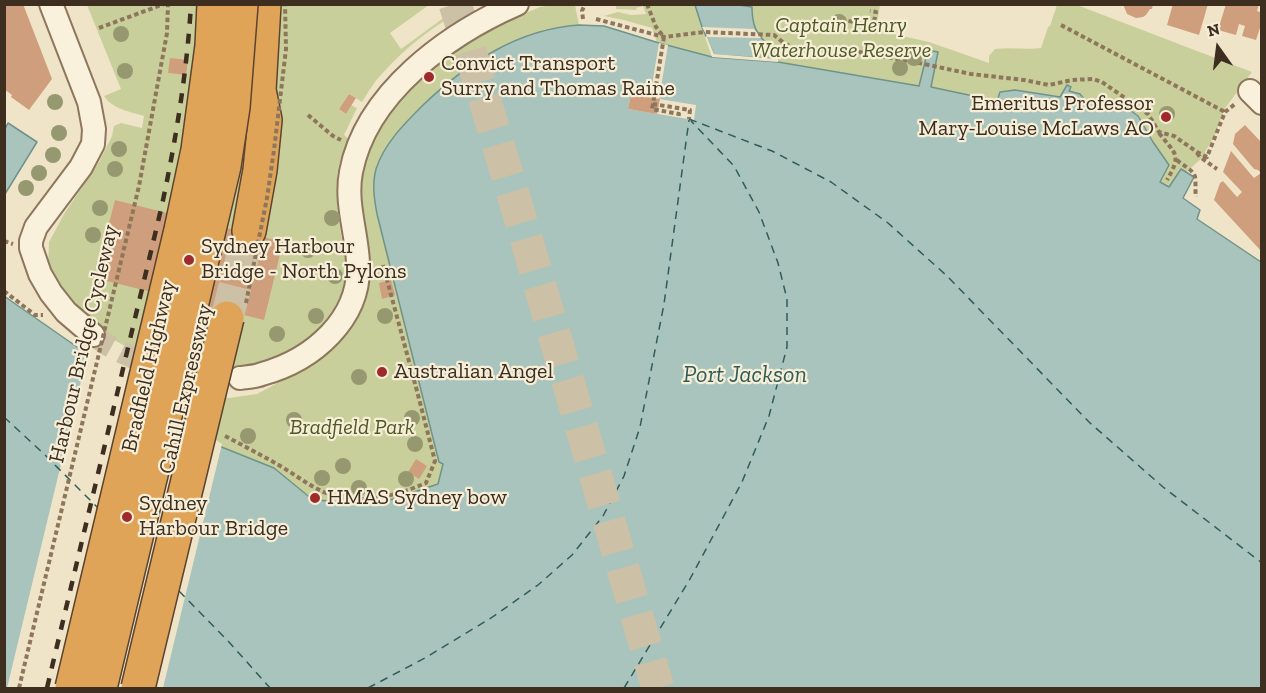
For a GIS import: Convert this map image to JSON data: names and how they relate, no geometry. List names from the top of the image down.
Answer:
{
  "streets": {
    "highway": ["Bradfield Highway", "Cahill Expressway"],
    "path": ["Harbour Bridge Cycleway"]
  },
  "water": ["Port Jackson"],
  "parks": ["Captain Henry Waterhouse Reserve", "Bradfield Park"],
  "places": [
    "Convict Transport Surry and Thomas Raine",
    "Emeritus Professor Mary-Louise McLaws AO",
    "Sydney Harbour Bridge - North Pylons",
    "Australian Angel",
    "HMAS Sydney bow",
    "Sydney Harbour Bridge"
  ],
  "north": "top"
}
